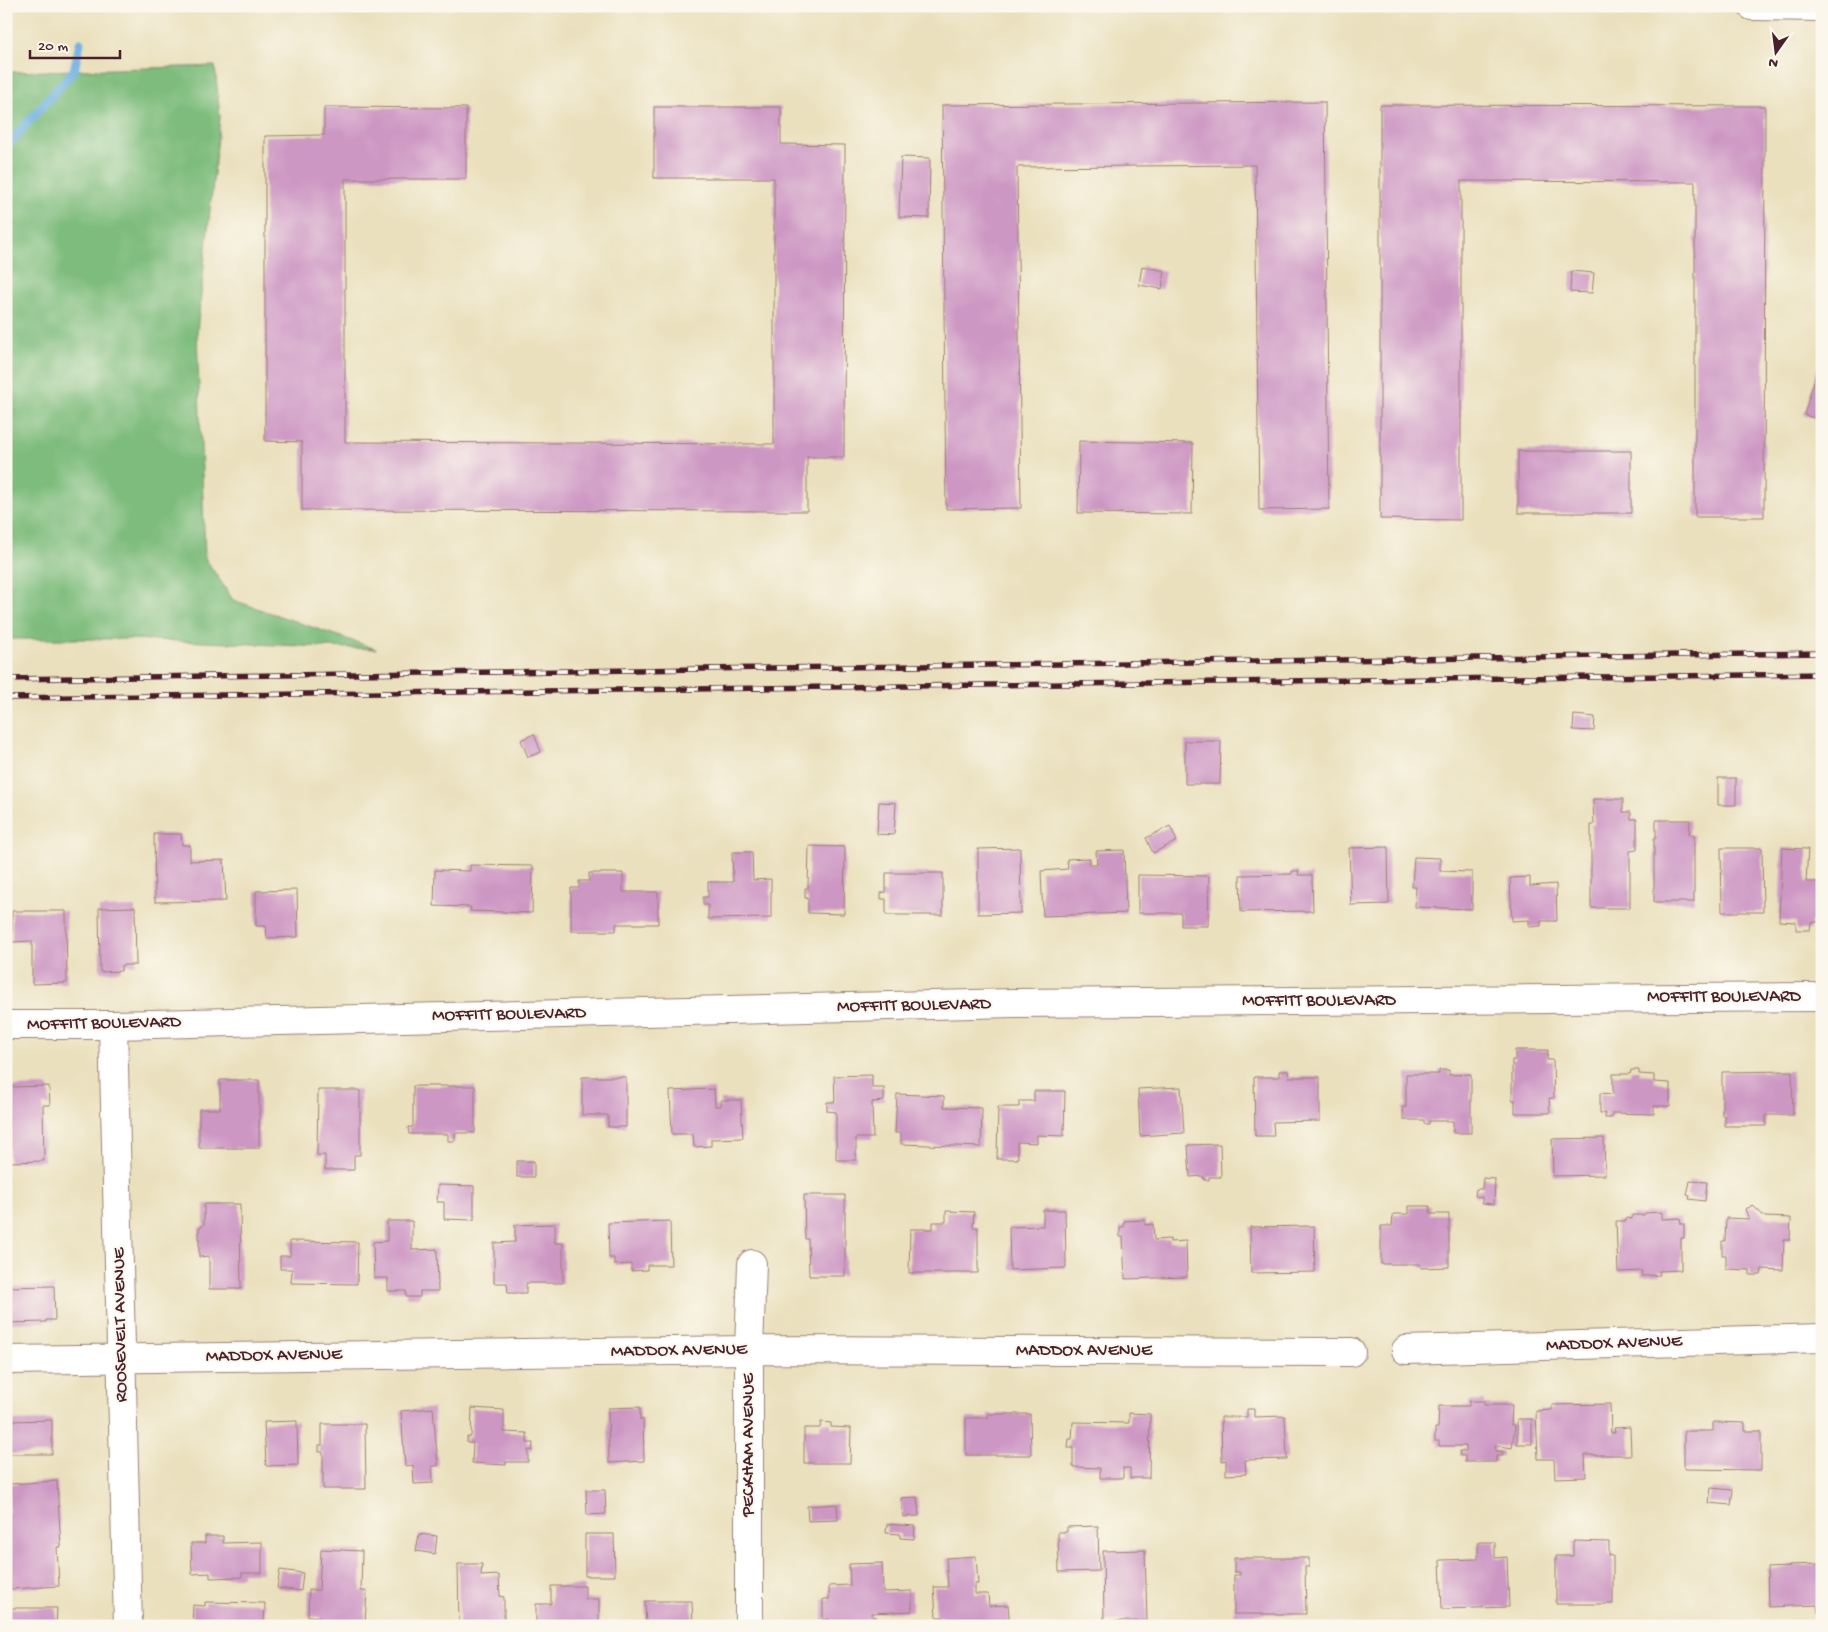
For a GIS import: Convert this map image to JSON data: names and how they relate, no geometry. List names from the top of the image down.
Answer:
{
  "streets": {
    "street": [
      "MOFFITT BOULEVARD",
      "ROOSEVELT AVENUE",
      "MADDOX AVENUE",
      "PECKHAM AVENUE"
    ]
  },
  "crossings": [
    ["MOFFITT BOULEVARD", "ROOSEVELT AVENUE"],
    ["ROOSEVELT AVENUE", "MADDOX AVENUE"],
    ["MADDOX AVENUE", "PECKHAM AVENUE"]
  ],
  "scale_bar": "20 m",
  "north": "bottom"
}
